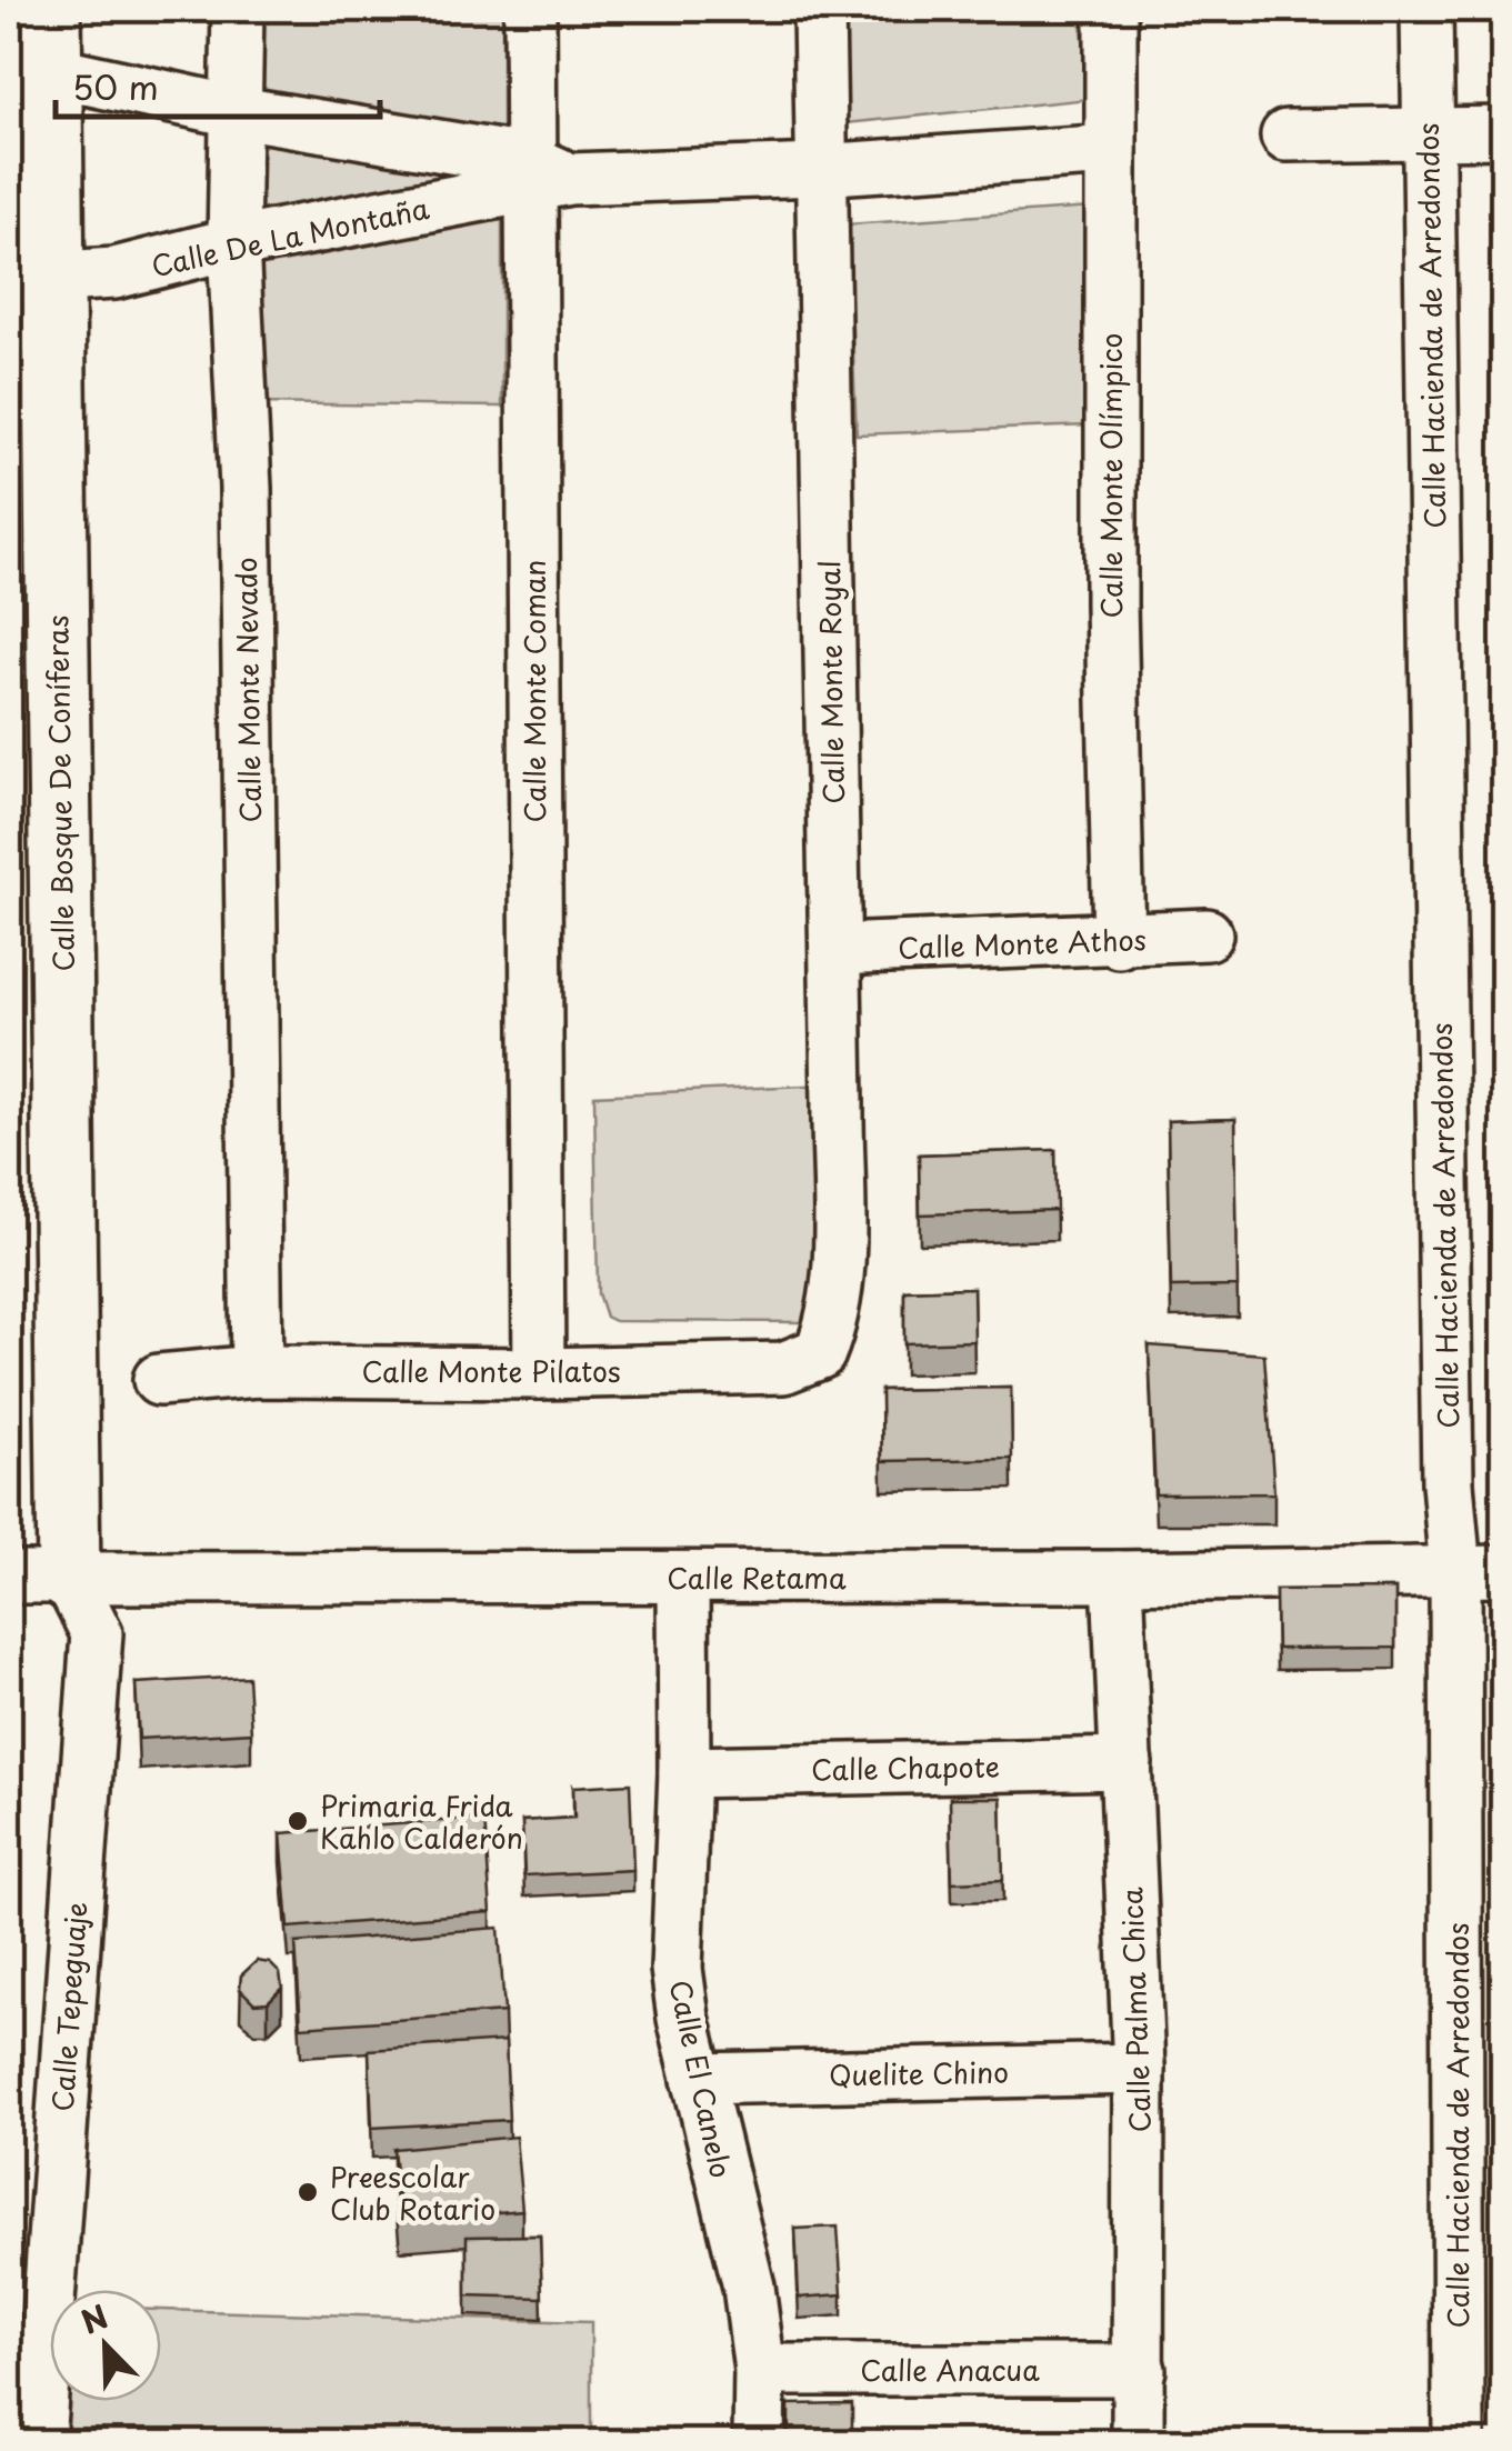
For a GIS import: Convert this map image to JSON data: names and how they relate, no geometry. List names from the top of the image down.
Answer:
{
  "streets": {
    "street": [
      "Calle De La Montaña",
      "Calle Hacienda de Arredondos",
      "Calle Monte Olímpico",
      "Calle Monte Royal",
      "Calle Monte Nevado",
      "Calle Monte Coman",
      "Calle Bosque De Coníferas",
      "Calle Monte Athos",
      "Calle Monte Pilatos",
      "Calle Retama",
      "Calle Chapote",
      "Calle Tepeguaje",
      "Calle Palma Chica",
      "Quelite Chino",
      "Calle El Canelo",
      "Calle Anacua"
    ]
  },
  "crossings": [
    ["Calle De La Montaña", "Calle Monte Olímpico"],
    ["Calle De La Montaña", "Calle Monte Royal"],
    ["Calle De La Montaña", "Calle Monte Nevado"],
    ["Calle De La Montaña", "Calle Monte Coman"],
    ["Calle De La Montaña", "Calle Bosque De Coníferas"],
    ["Calle Hacienda de Arredondos", "Calle Retama"],
    ["Calle Monte Olímpico", "Calle Monte Athos"],
    ["Calle Monte Royal", "Calle Monte Athos"],
    ["Calle Monte Royal", "Calle Monte Pilatos"],
    ["Calle Monte Nevado", "Calle Monte Pilatos"],
    ["Calle Monte Coman", "Calle Monte Pilatos"],
    ["Calle Bosque De Coníferas", "Calle Retama"],
    ["Calle Bosque De Coníferas", "Calle Tepeguaje"],
    ["Calle Retama", "Calle Tepeguaje"],
    ["Calle Retama", "Calle Palma Chica"],
    ["Calle Retama", "Calle El Canelo"],
    ["Calle Chapote", "Calle Palma Chica"],
    ["Calle Chapote", "Calle El Canelo"],
    ["Calle Palma Chica", "Quelite Chino"],
    ["Calle Palma Chica", "Calle Anacua"],
    ["Quelite Chino", "Calle El Canelo"],
    ["Calle El Canelo", "Calle Anacua"]
  ],
  "places": ["Primaria Frida Kahlo Calderón", "Preescolar Club Rotario"],
  "scale_bar": "50 m",
  "north": "top left"
}
